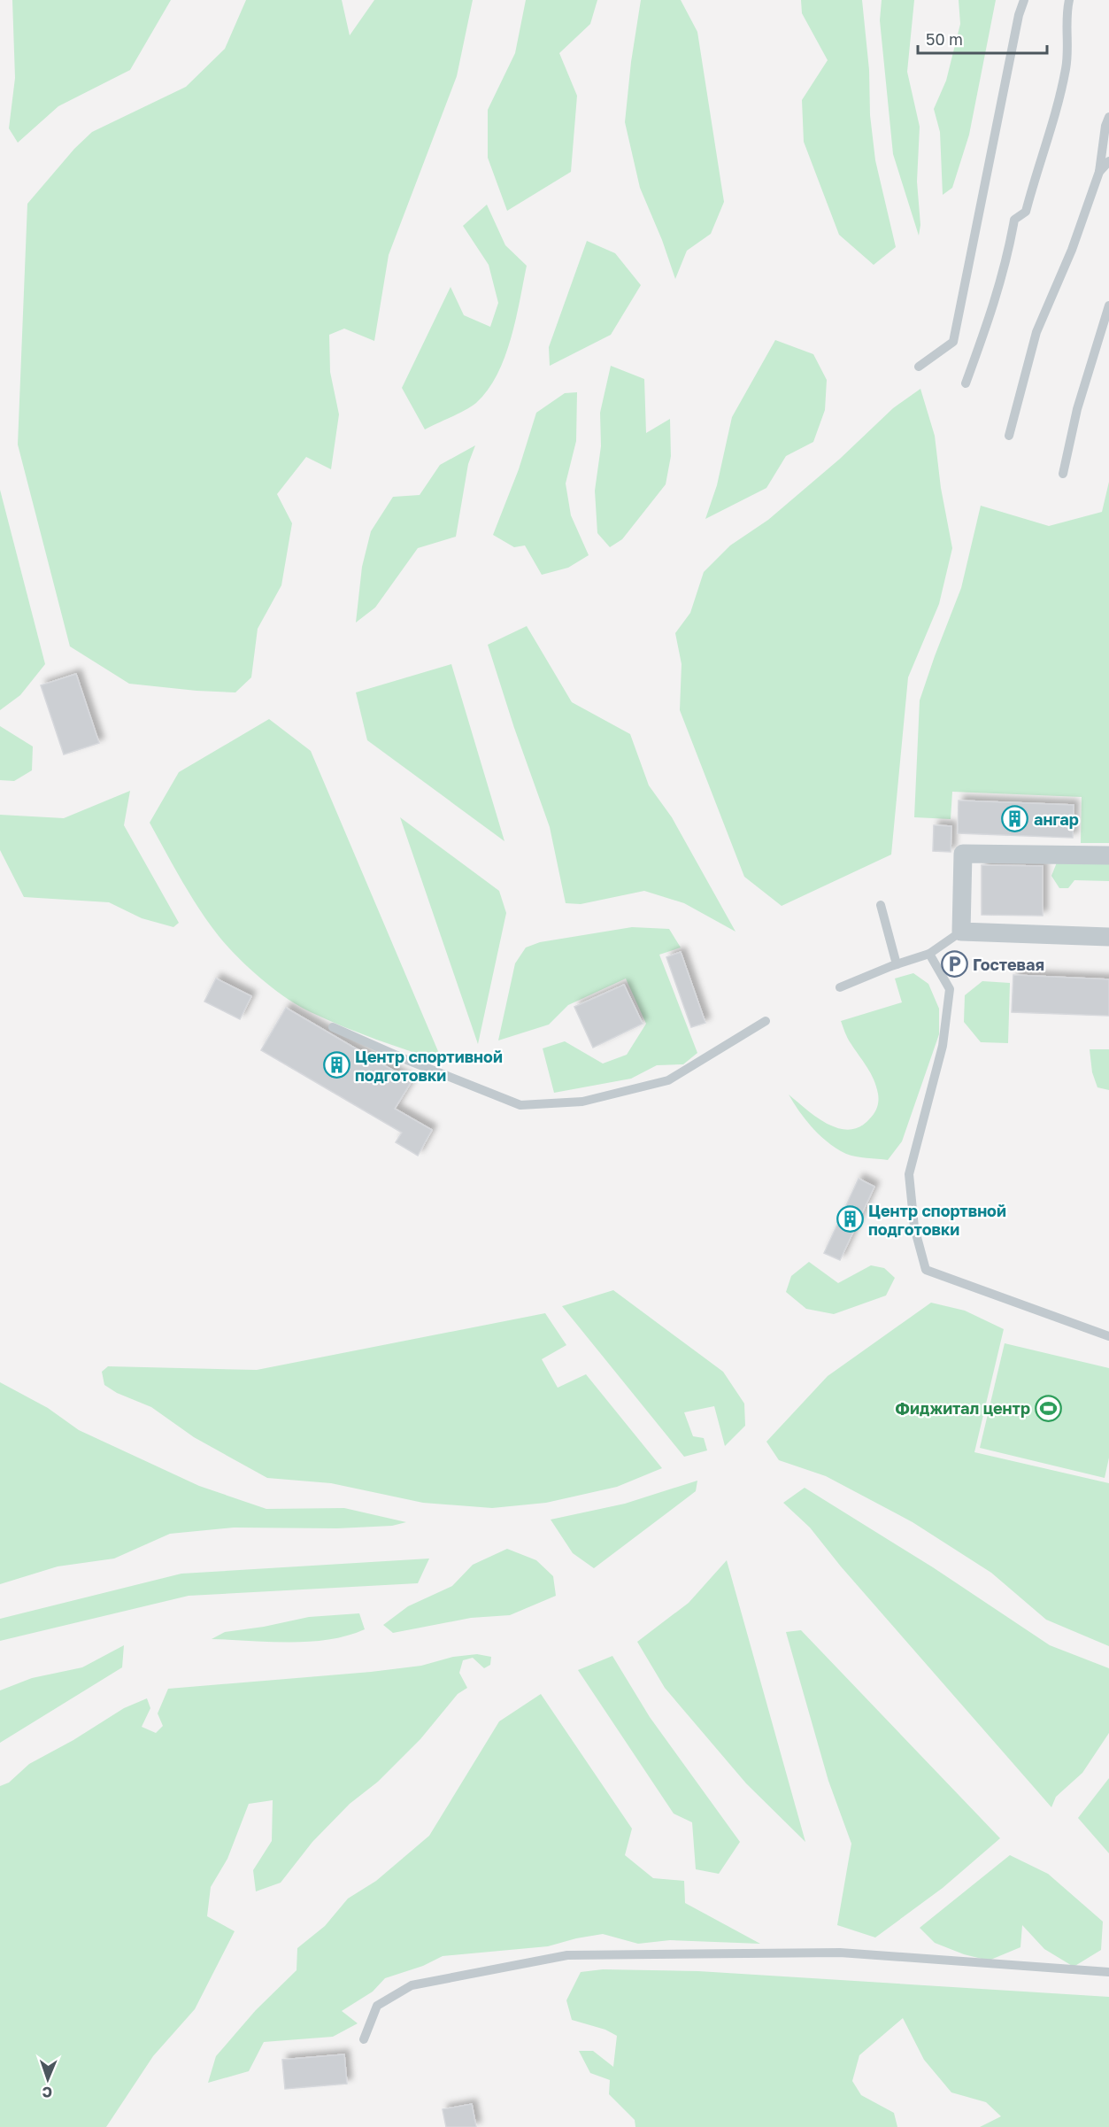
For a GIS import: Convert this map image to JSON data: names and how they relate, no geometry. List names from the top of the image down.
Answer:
{
  "places": {
    "building": ["ангар", "Центр спортивной подготовки", "Центр спортвной подготовки"],
    "parking": ["Гостевая"],
    "sports": ["Фиджитал центр"]
  },
  "scale_bar": "50 m",
  "north": "bottom"
}
